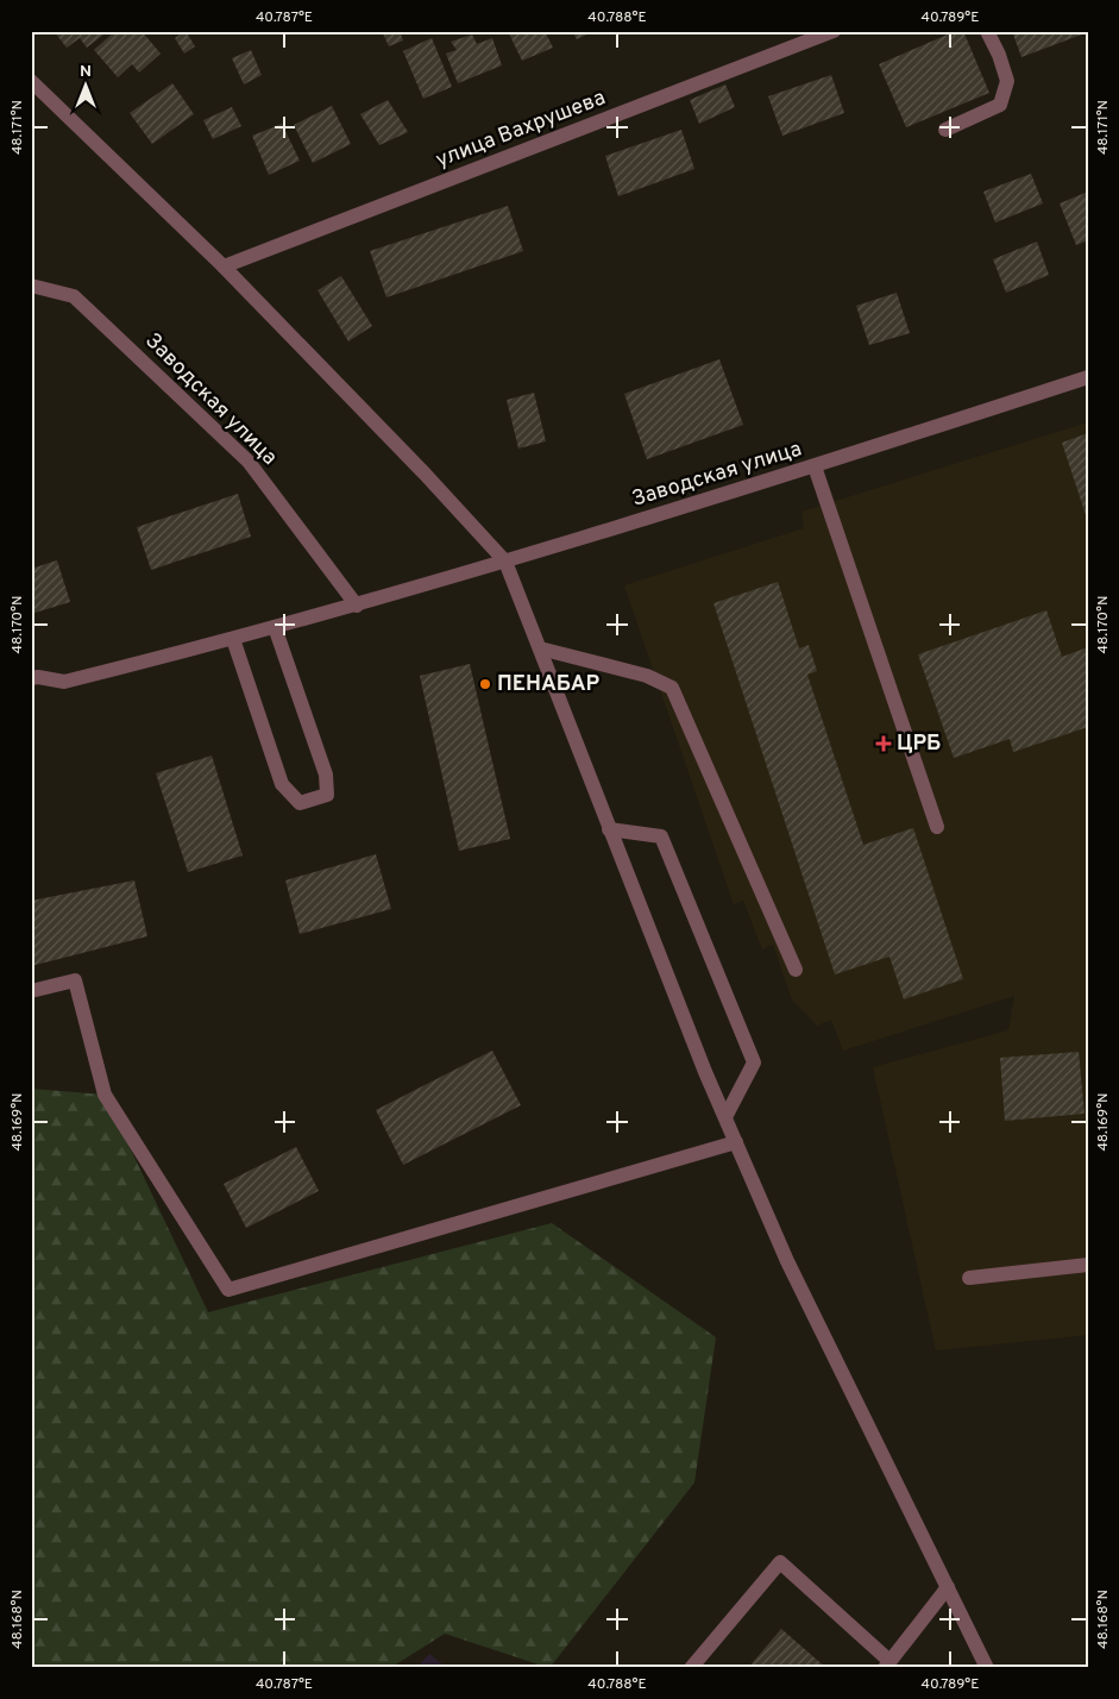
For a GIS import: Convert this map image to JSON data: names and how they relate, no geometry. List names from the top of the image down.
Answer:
{
  "streets": {
    "street": ["улица Вахрушева", "Заводская улица"]
  },
  "places": {
    "other": ["ПЕНАБАР"],
    "health": ["ЦРБ"]
  },
  "north": "top",
  "coordinates": [
    "40.787°E",
    "40.788°E",
    "40.789°E",
    "48.171°N",
    "48.170°N",
    "48.169°N",
    "48.168°N"
  ]
}
